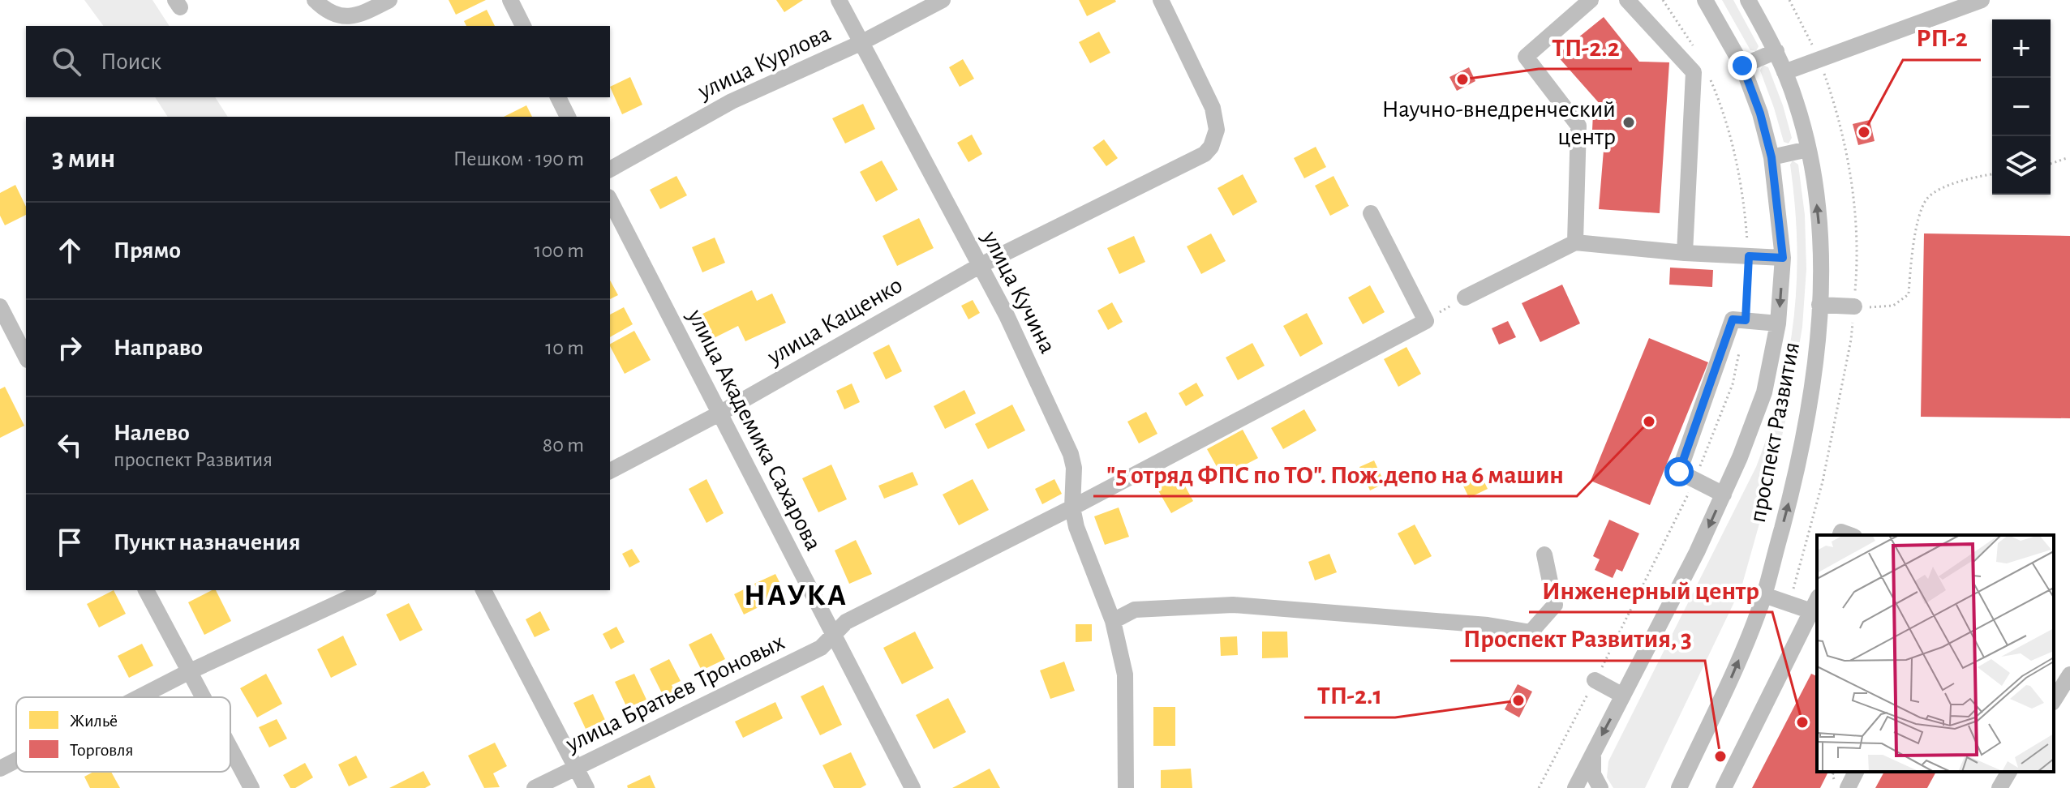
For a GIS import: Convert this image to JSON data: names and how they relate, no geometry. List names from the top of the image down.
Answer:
{
  "streets": {
    "street": [
      "улица Курлова",
      "улица Кучина",
      "улица Кащенко",
      "улица Академика Сахарова",
      "проспект Развития",
      "улица Братьев Троновых"
    ]
  },
  "crossings": [
    ["улица Курлова", "улица Кучина"],
    ["улица Кучина", "улица Кащенко"],
    ["улица Кучина", "улица Братьев Троновых"],
    ["улица Кащенко", "улица Академика Сахарова"],
    ["улица Академика Сахарова", "улица Братьев Троновых"]
  ],
  "districts": ["НАУКА"],
  "places": [
    "ТП-2.2",
    "Научно-внедренческий центр",
    "РП-2",
    "\"5 отряд ФПС по ТО\". Пож.депо на 6 машин",
    "ТП-2.1",
    "Инженерный центр",
    "Проспект Развития, 3"
  ],
  "legend": ["Жильё", "Торговля"],
  "page": {
    "map_buttons": ["+", "−"],
    "search": "Поиск",
    "heading": ["3 мин", "Пешком · 190 m"],
    "list": [
      ["Прямо", "100 m"],
      ["Направо", "10 m"],
      ["Налево", "проспект Развития", "80 m"],
      "Пункт назначения"
    ]
  }
}
